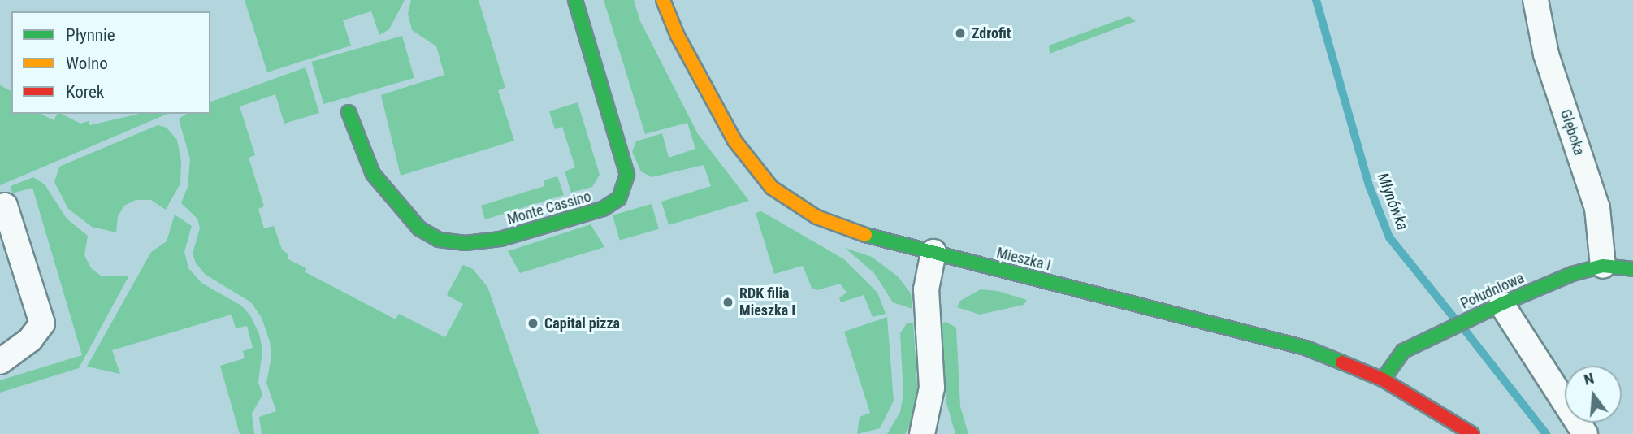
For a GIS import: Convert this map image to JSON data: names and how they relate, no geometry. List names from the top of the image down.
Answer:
{
  "streets": {
    "street": [
      "Głęboka",
      "Monte Cassino",
      "Mieszka I",
      "Południowa"
    ]
  },
  "crossings": [
    ["Głęboka", "Południowa"],
    ["Mieszka I", "Południowa"]
  ],
  "water": ["Młynówka"],
  "places": ["Zdrofit", "RDK filia Mieszka I", "Capital pizza"],
  "legend": ["Płynnie", "Wolno", "Korek"],
  "north": "top"
}
